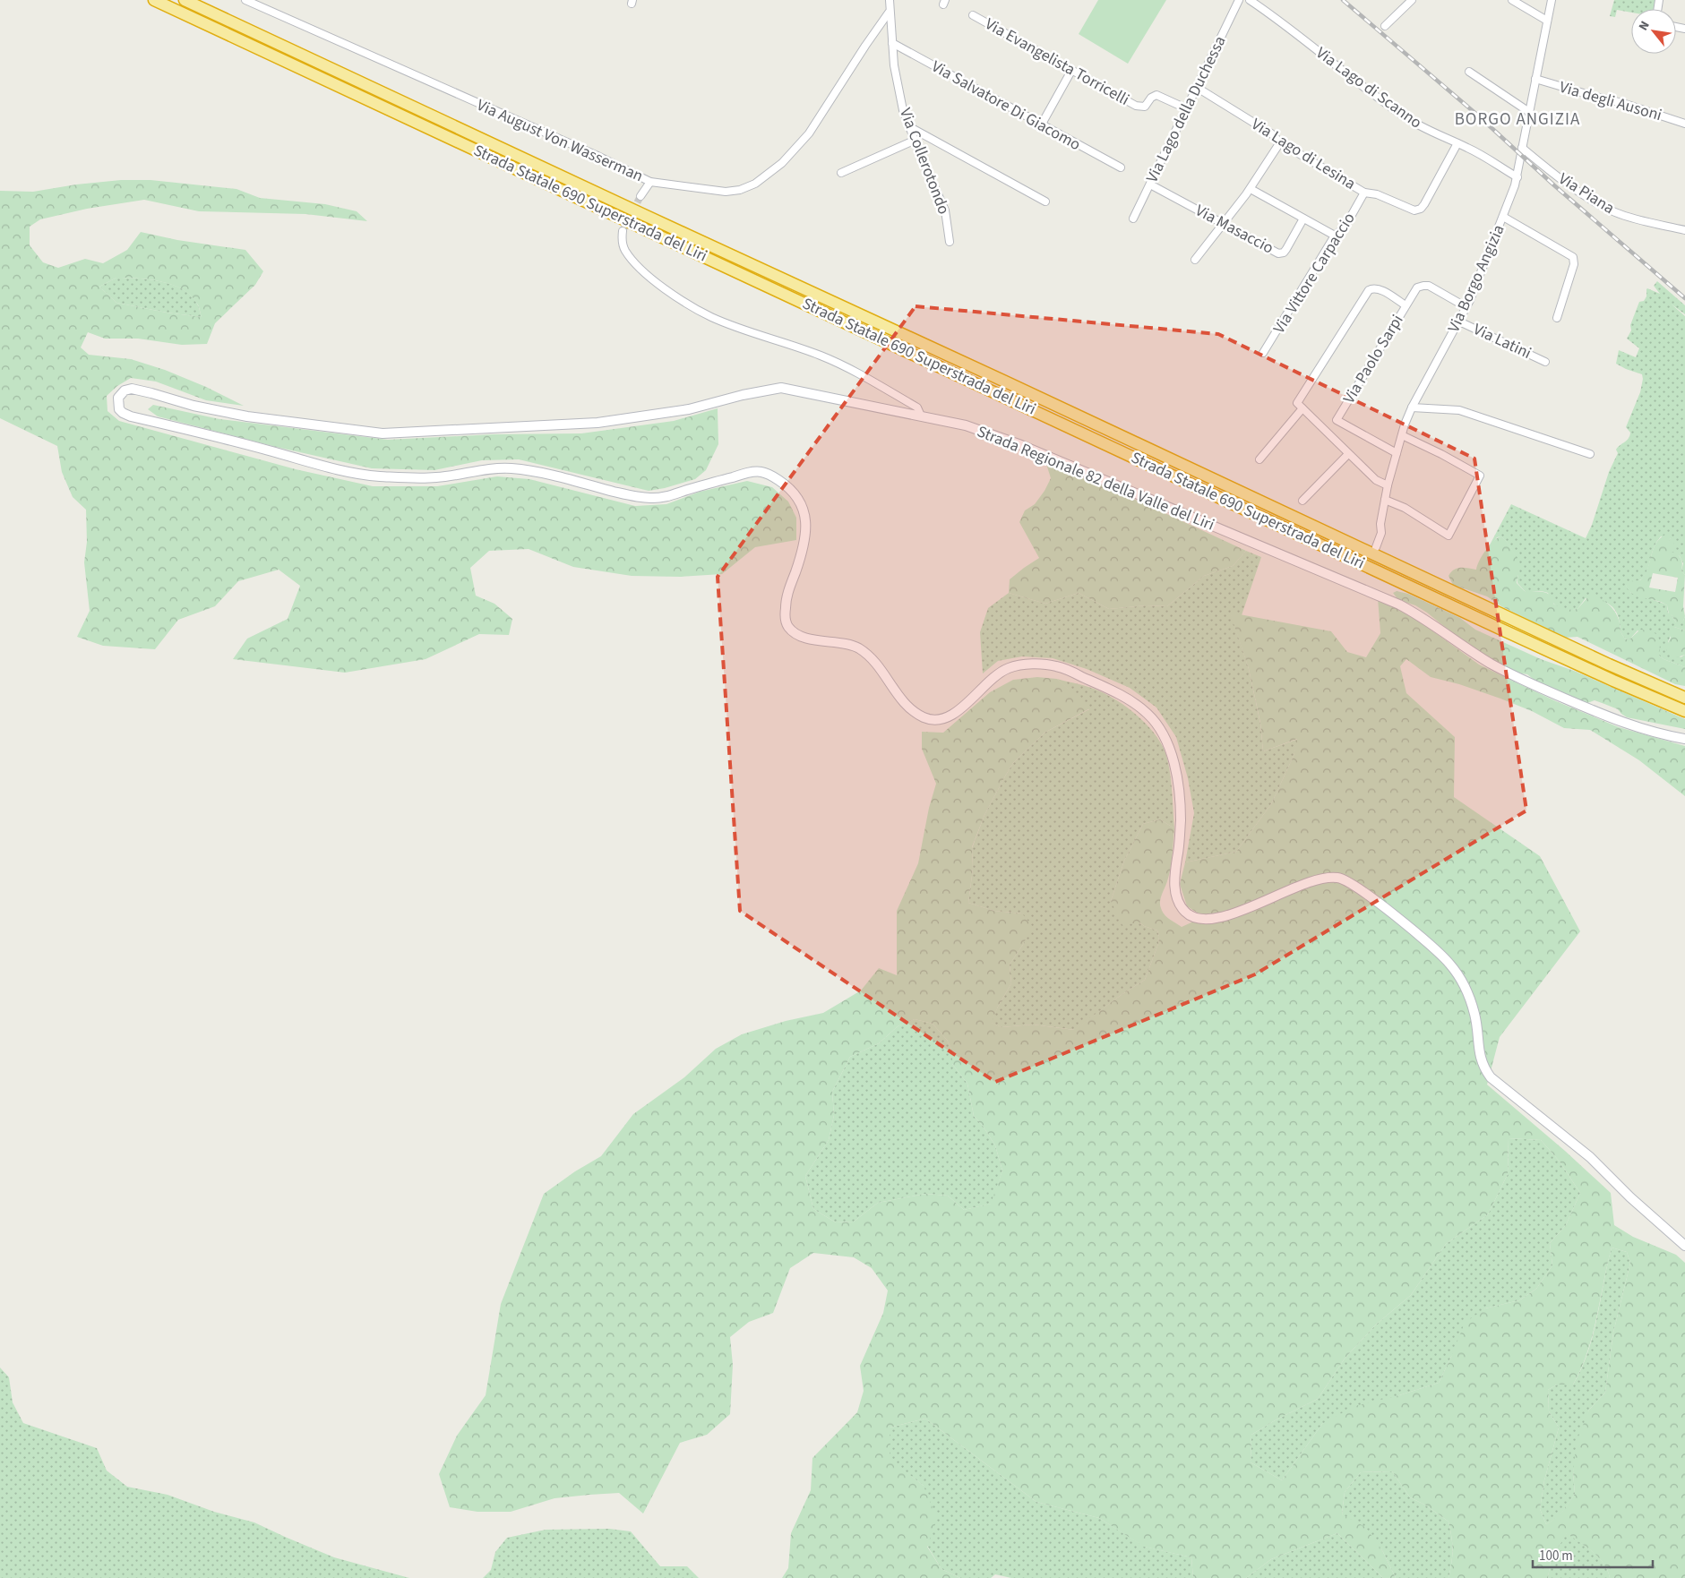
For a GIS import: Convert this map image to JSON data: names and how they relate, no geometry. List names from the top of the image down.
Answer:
{
  "streets": {
    "highway": ["Strada Statale 690 Superstrada del Liri"],
    "main road": ["Strada Regionale 82 della Valle del Liri"],
    "street": [
      "Via Evangelista Torricelli",
      "Via Lago di Scanno",
      "Via degli Ausoni",
      "Via Salvatore Di Giacomo",
      "Via Lago della Duchessa",
      "Via August Von Wasserman",
      "Via Lago di Lesina",
      "Via Collerotondo",
      "Via Piana",
      "Via Masaccio",
      "Via Vittore Carpaccio",
      "Via Borgo Angizia",
      "Via Latini",
      "Via Paolo Sarpi"
    ]
  },
  "crossings": [
    ["Via Evangelista Torricelli", "Via Lago della Duchessa"],
    ["Via Lago di Scanno", "Via Lago di Lesina"],
    ["Via Lago di Scanno", "Via Borgo Angizia"],
    ["Via degli Ausoni", "Via Borgo Angizia"],
    ["Via Salvatore Di Giacomo", "Via Collerotondo"],
    ["Via Lago della Duchessa", "Via Lago di Lesina"],
    ["Via Lago della Duchessa", "Via Masaccio"],
    ["Via August Von Wasserman", "Via Collerotondo"],
    ["Via Lago di Lesina", "Via Vittore Carpaccio"],
    ["Via Piana", "Via Borgo Angizia"],
    ["Via Borgo Angizia", "Via Latini"],
    ["Via Borgo Angizia", "Via Paolo Sarpi"]
  ],
  "districts": ["BORGO ANGIZIA"],
  "scale_bar": "100 m",
  "north": "top left"
}
